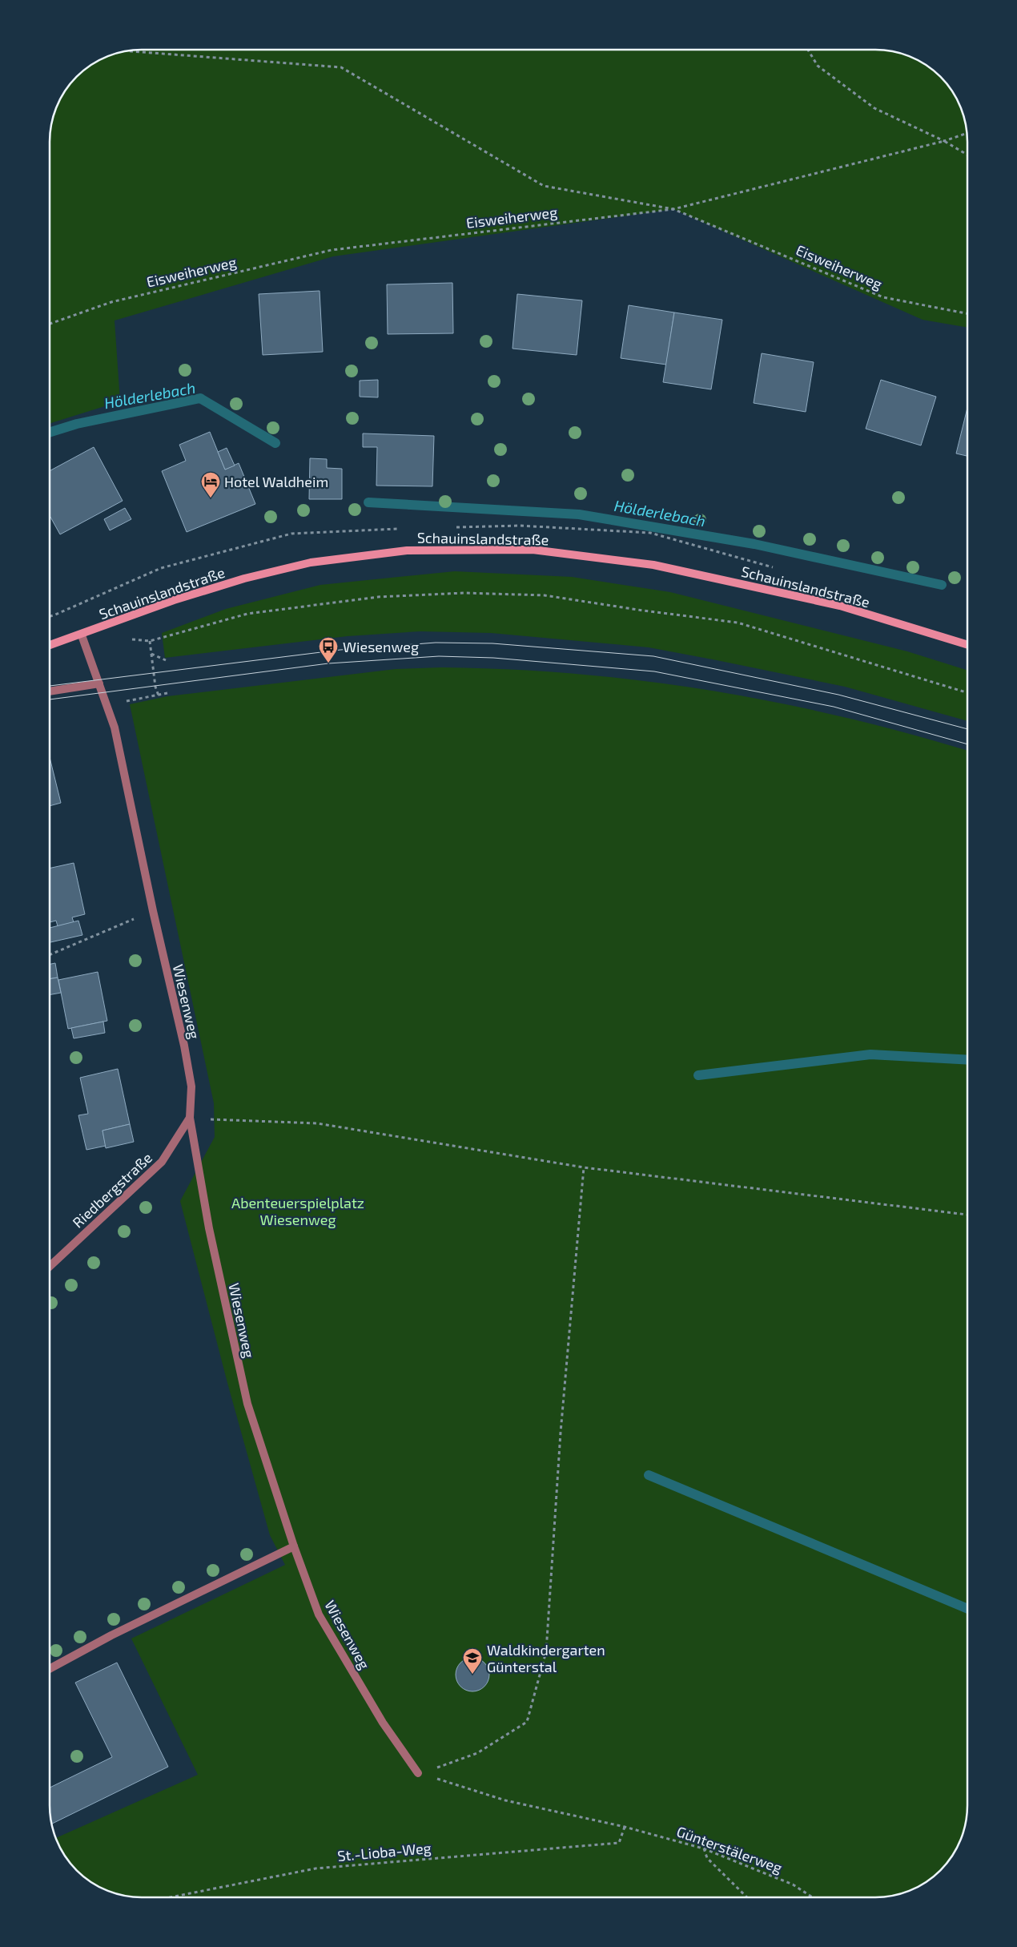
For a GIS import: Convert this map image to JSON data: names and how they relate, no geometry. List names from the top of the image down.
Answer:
{
  "streets": {
    "main road": ["Schauinslandstraße"],
    "street": ["Wiesenweg", "Riedbergstraße"],
    "path": ["Eisweiherweg", "Günterstälerweg", "St.-Lioba-Weg"]
  },
  "crossings": [
    ["Schauinslandstraße", "Wiesenweg"],
    ["Wiesenweg", "Riedbergstraße"],
    ["Günterstälerweg", "St.-Lioba-Weg"]
  ],
  "water": ["Hölderlebach"],
  "parks": ["Abenteuerspielplatz Wiesenweg"],
  "places": {
    "hotel": ["Hotel Waldheim"],
    "bus stop": ["Wiesenweg"],
    "school or university": ["Waldkindergarten Günterstal"]
  }
}
